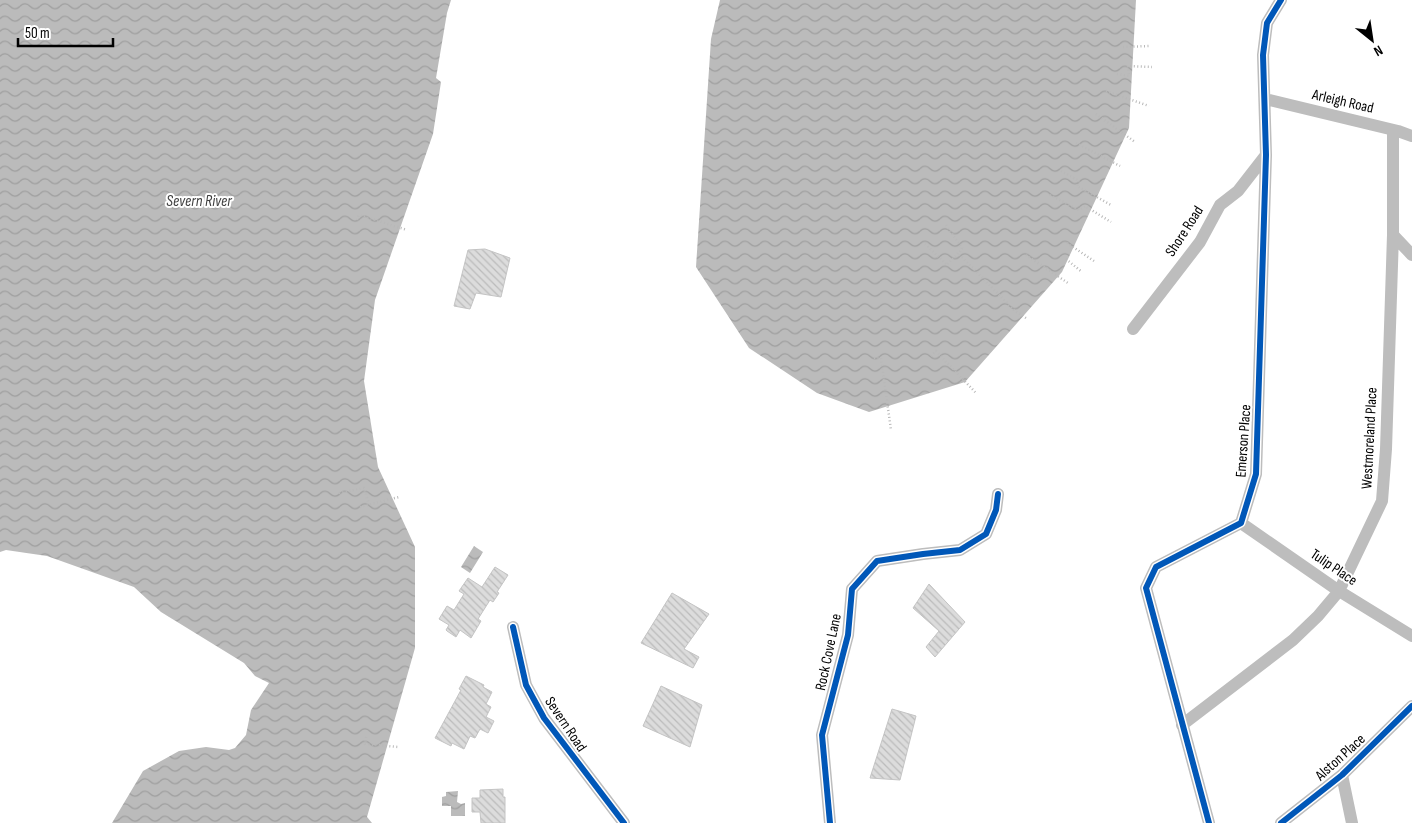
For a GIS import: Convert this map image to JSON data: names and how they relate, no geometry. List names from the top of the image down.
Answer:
{
  "streets": {
    "street": [
      "Arleigh Road",
      "Shore Road",
      "Westmoreland Place",
      "Emerson Place",
      "Tulip Place",
      "Rock Cove Lane",
      "Severn Road",
      "Alston Place"
    ]
  },
  "crossings": [
    ["Arleigh Road", "Westmoreland Place"],
    ["Arleigh Road", "Emerson Place"],
    ["Shore Road", "Emerson Place"],
    ["Westmoreland Place", "Tulip Place"],
    ["Emerson Place", "Tulip Place"]
  ],
  "water": ["Severn River"],
  "scale_bar": "50 m",
  "north": "bottom right"
}
